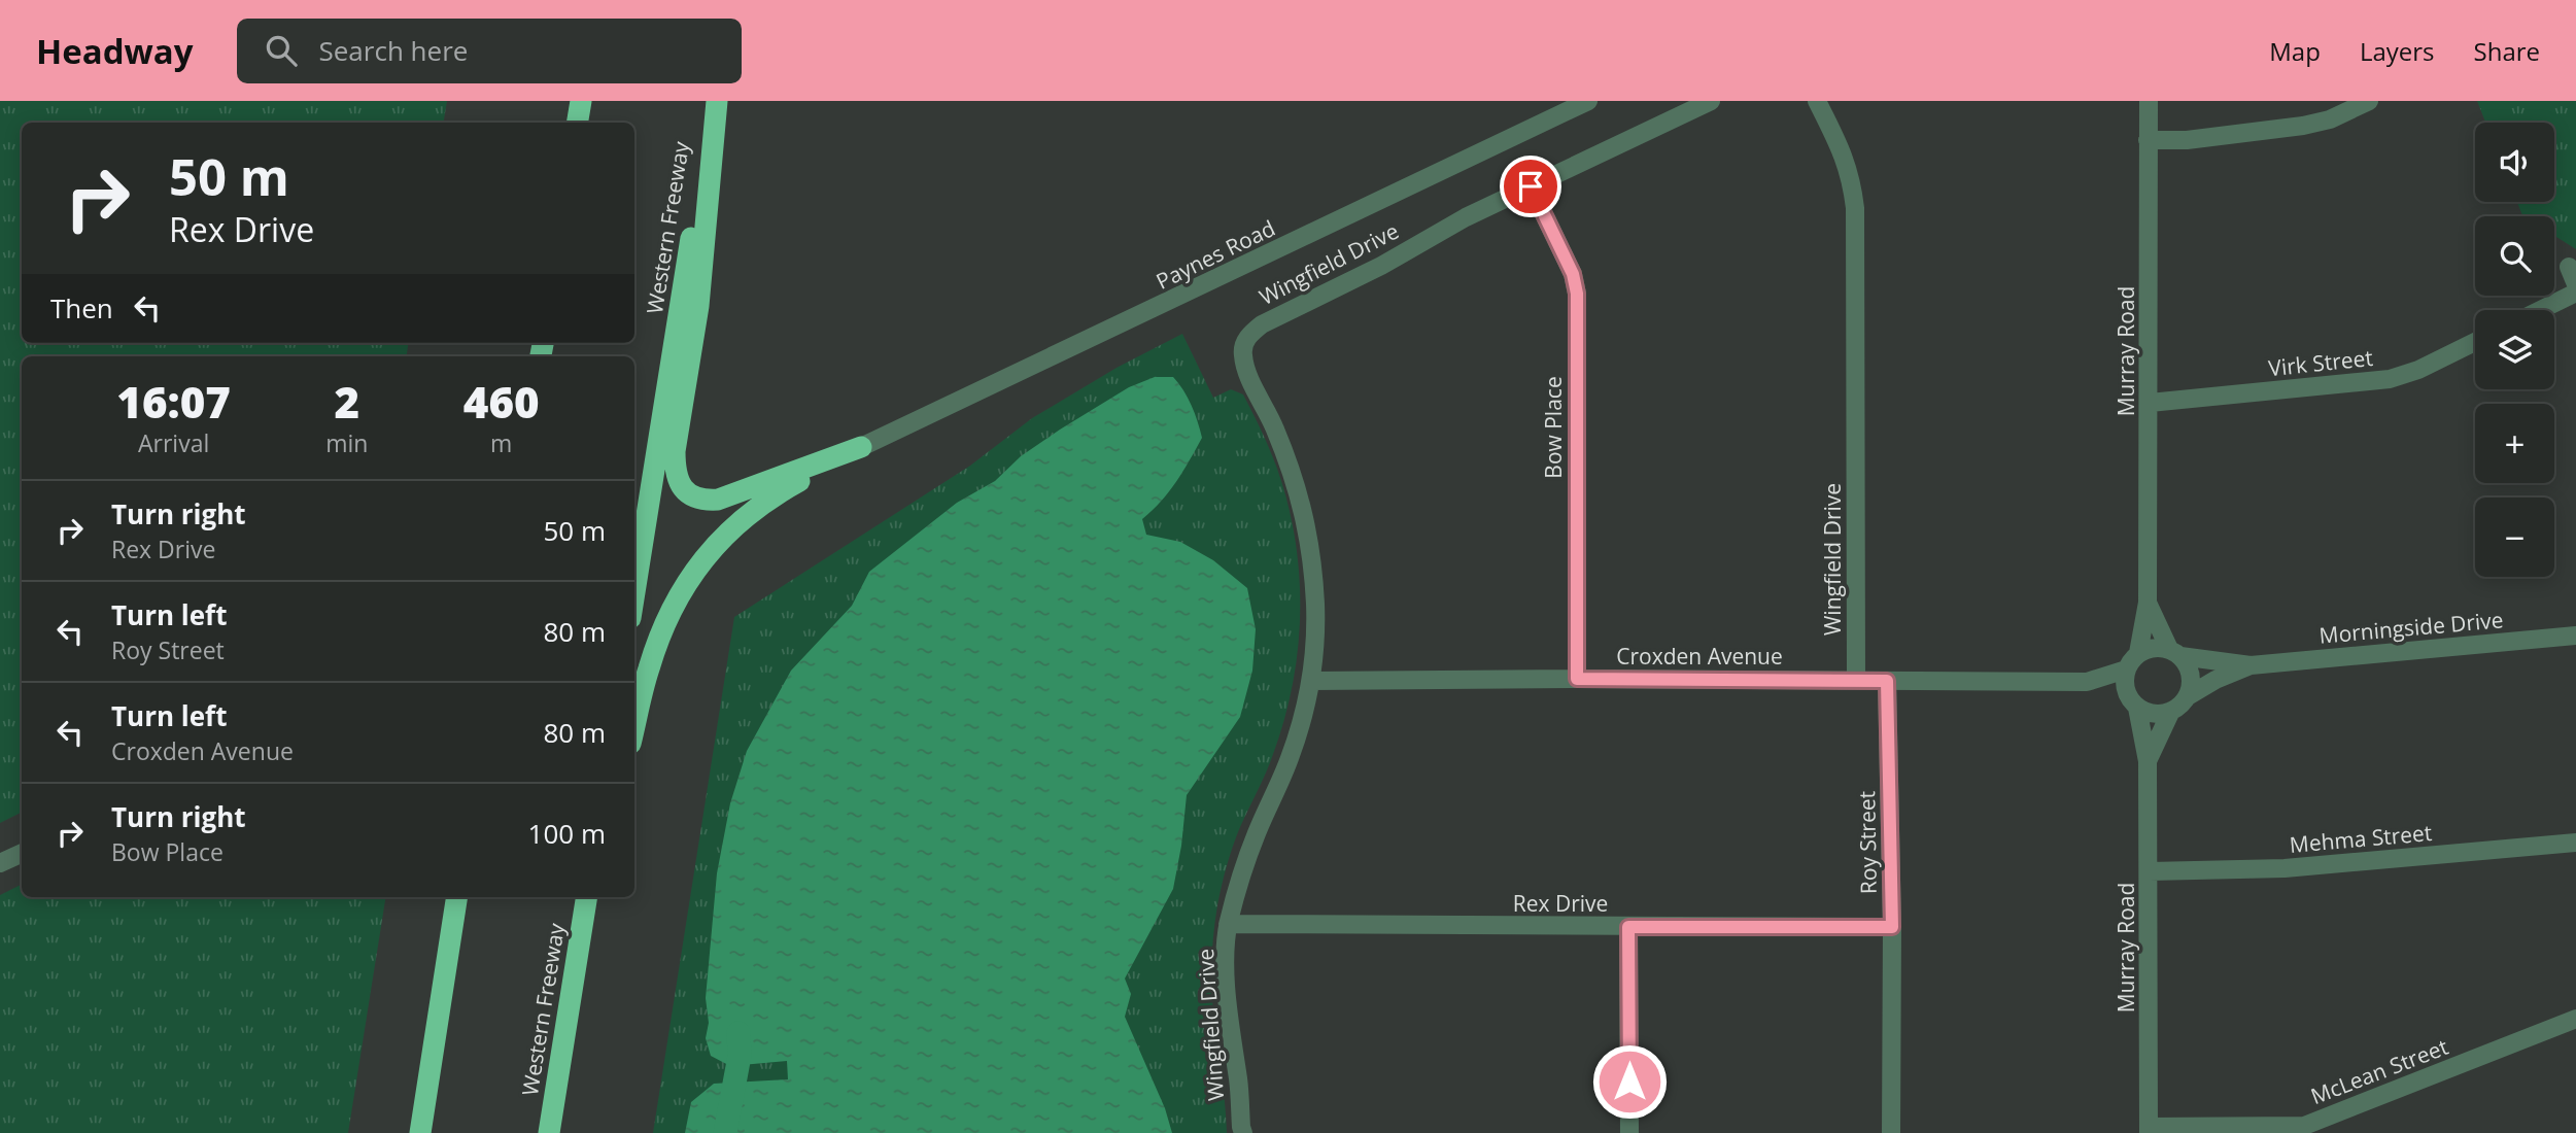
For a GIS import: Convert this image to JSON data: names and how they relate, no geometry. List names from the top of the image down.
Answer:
{
  "streets": {
    "highway": ["Western Freeway"],
    "street": [
      "Paynes Road",
      "Wingfield Drive",
      "Murray Road",
      "Virk Street",
      "Bow Place",
      "Morningside Drive",
      "Croxden Avenue",
      "Mehma Street",
      "Roy Street",
      "Rex Drive",
      "McLean Street"
    ]
  },
  "crossings": [
    ["Wingfield Drive", "Bow Place"],
    ["Wingfield Drive", "Croxden Avenue"],
    ["Wingfield Drive", "Rex Drive"],
    ["Murray Road", "Virk Street"],
    ["Murray Road", "Morningside Drive"],
    ["Murray Road", "Croxden Avenue"],
    ["Murray Road", "Mehma Street"],
    ["Murray Road", "McLean Street"],
    ["Bow Place", "Croxden Avenue"],
    ["Morningside Drive", "Croxden Avenue"],
    ["Croxden Avenue", "Roy Street"],
    ["Roy Street", "Rex Drive"]
  ],
  "page": {
    "header": "Headway",
    "search": "Search here",
    "nav": ["Map", "Layers", "Share"],
    "map_buttons": ["+", "−"],
    "turn": ["50 m", "Rex Drive"],
    "then": "Then",
    "eta": [
      "16:07",
      "Arrival",
      "2",
      "min",
      "460",
      "m"
    ],
    "list": [
      {
        "name": "Turn right",
        "note": "Rex Drive",
        "value": "50 m"
      },
      {
        "name": "Turn left",
        "note": "Roy Street",
        "value": "80 m"
      },
      {
        "name": "Turn left",
        "note": "Croxden Avenue",
        "value": "80 m"
      },
      {
        "name": "Turn right",
        "note": "Bow Place",
        "value": "100 m"
      }
    ]
  }
}
